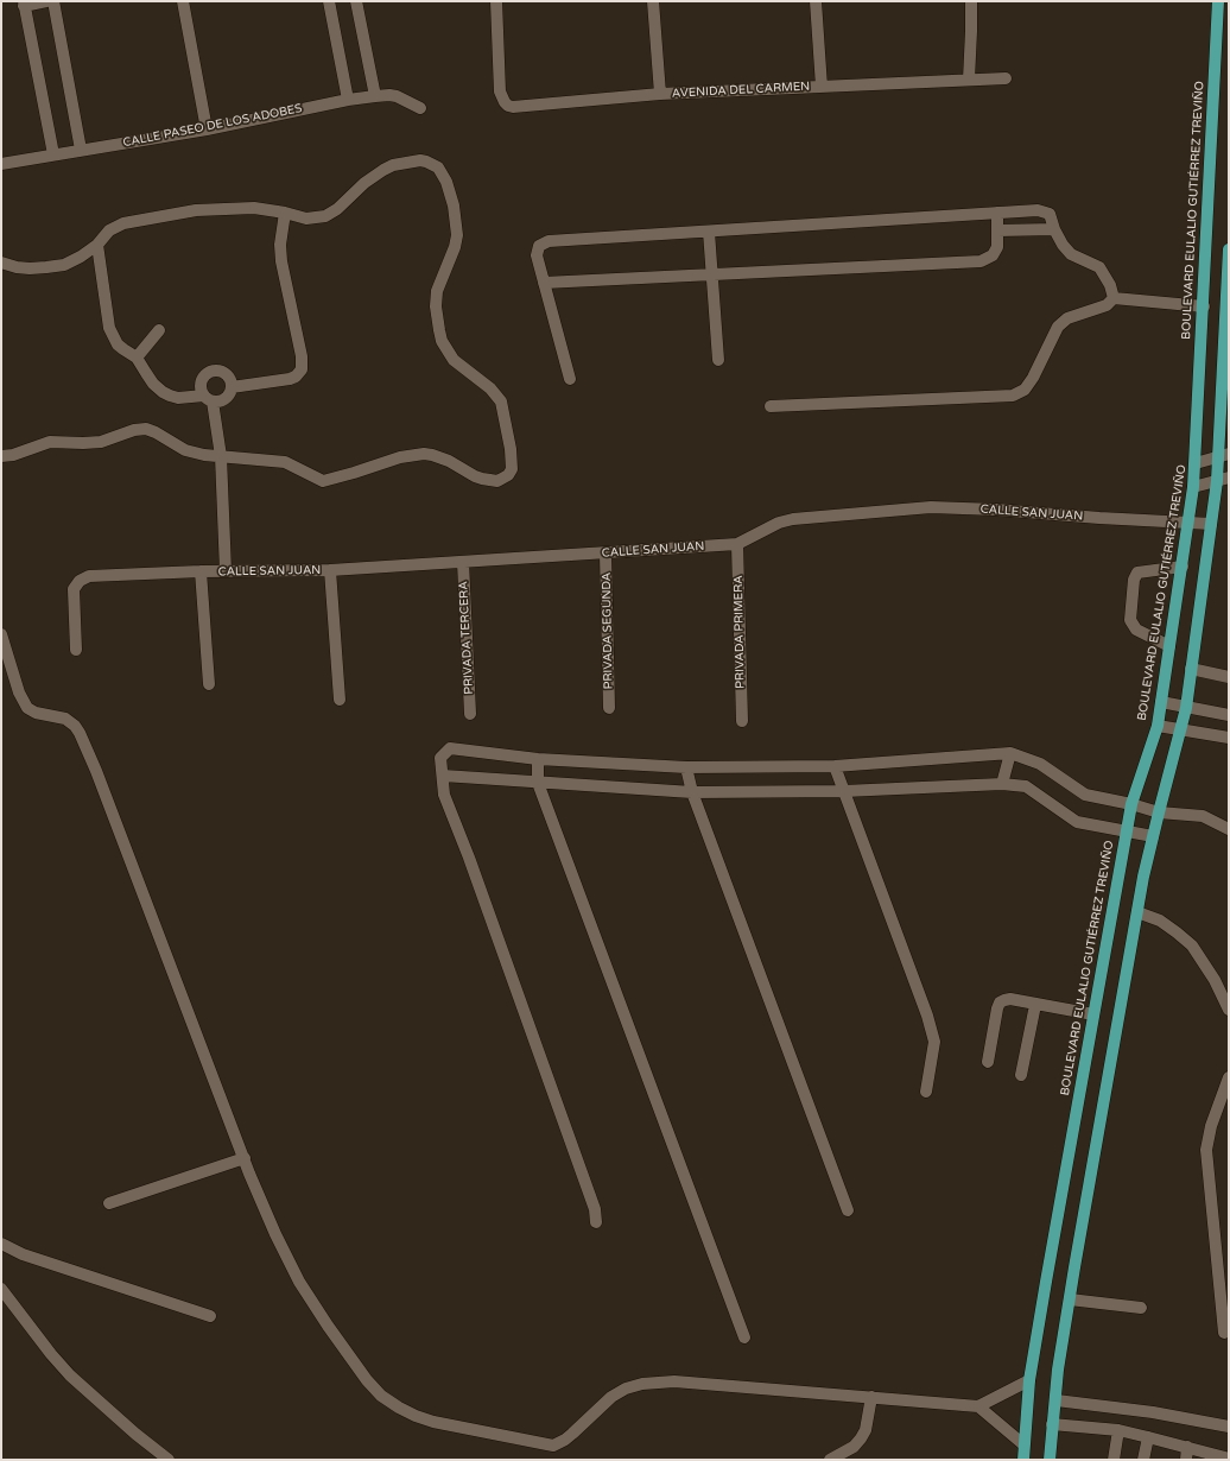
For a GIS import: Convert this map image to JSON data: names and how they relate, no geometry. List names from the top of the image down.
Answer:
{
  "streets": {
    "main road": ["BOULEVARD EULALIO GUTIÉRREZ TREVIÑO"],
    "street": [
      "AVENIDA DEL CARMEN",
      "CALLE PASEO DE LOS ADOBES",
      "CALLE SAN JUAN",
      "PRIVADA SEGUNDA",
      "PRIVADA PRIMERA",
      "PRIVADA TERCERA"
    ]
  },
  "crossings": [
    ["BOULEVARD EULALIO GUTIÉRREZ TREVIÑO", "CALLE SAN JUAN"],
    ["CALLE SAN JUAN", "PRIVADA SEGUNDA"],
    ["CALLE SAN JUAN", "PRIVADA PRIMERA"],
    ["CALLE SAN JUAN", "PRIVADA TERCERA"]
  ]
}
